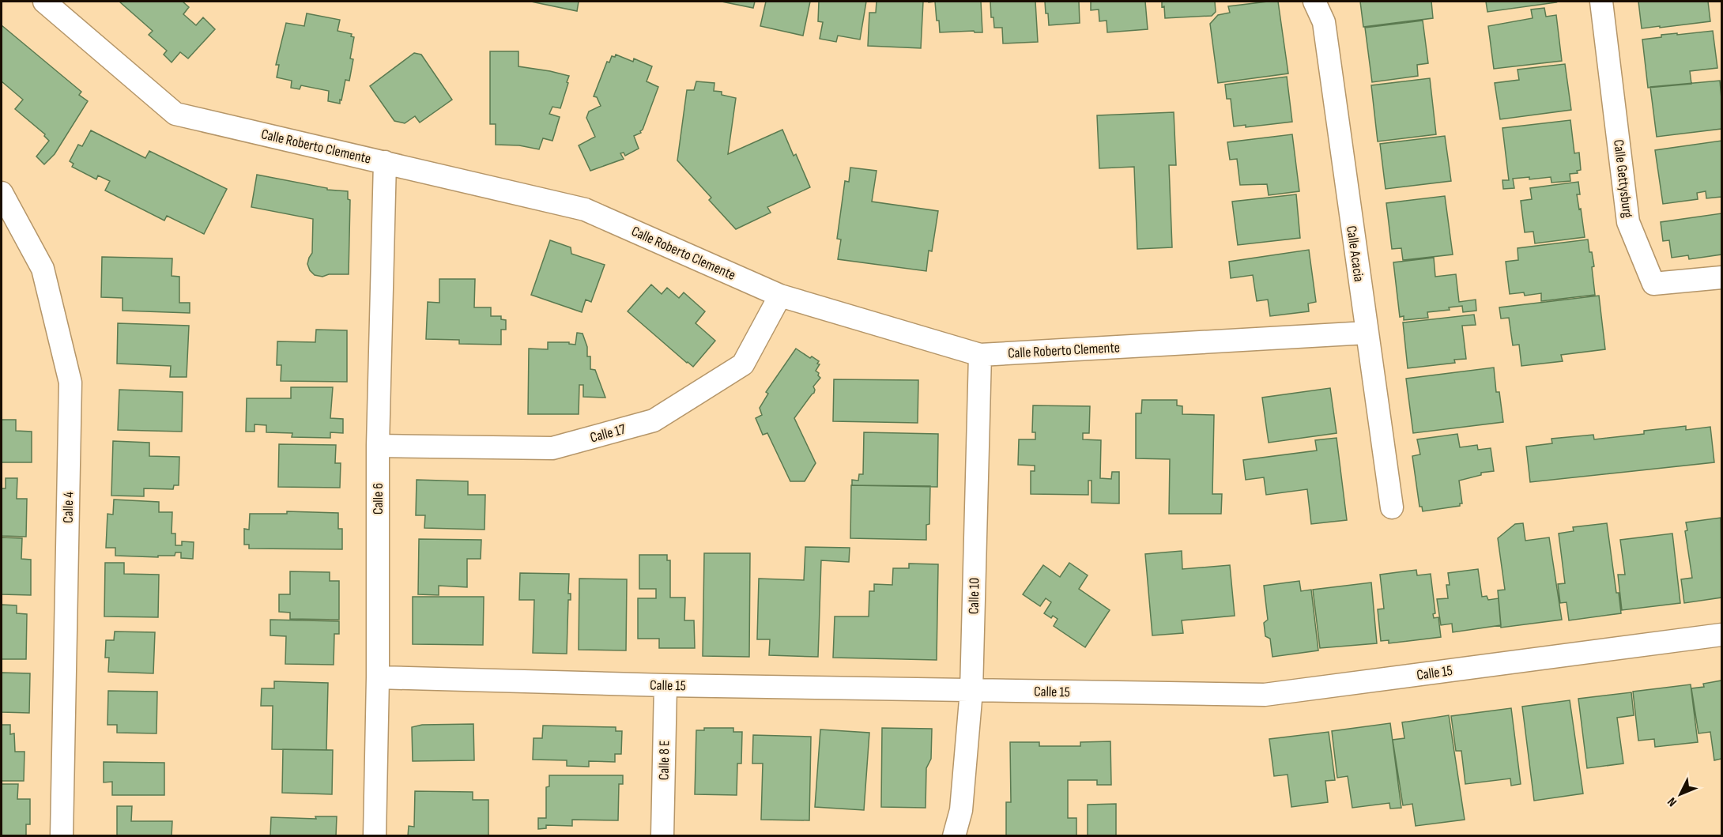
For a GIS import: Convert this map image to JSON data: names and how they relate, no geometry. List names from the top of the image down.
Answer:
{
  "streets": {
    "street": [
      "Calle Roberto Clemente",
      "Calle Gettysburg",
      "Calle Acacia",
      "Calle 17",
      "Calle 6",
      "Calle 4",
      "Calle 10",
      "Calle 15",
      "Calle 8 E"
    ]
  },
  "crossings": [
    ["Calle Roberto Clemente", "Calle Acacia"],
    ["Calle Roberto Clemente", "Calle 17"],
    ["Calle Roberto Clemente", "Calle 6"],
    ["Calle Roberto Clemente", "Calle 10"],
    ["Calle 17", "Calle 6"],
    ["Calle 6", "Calle 15"],
    ["Calle 10", "Calle 15"],
    ["Calle 15", "Calle 8 E"]
  ],
  "north": "bottom left"
}
